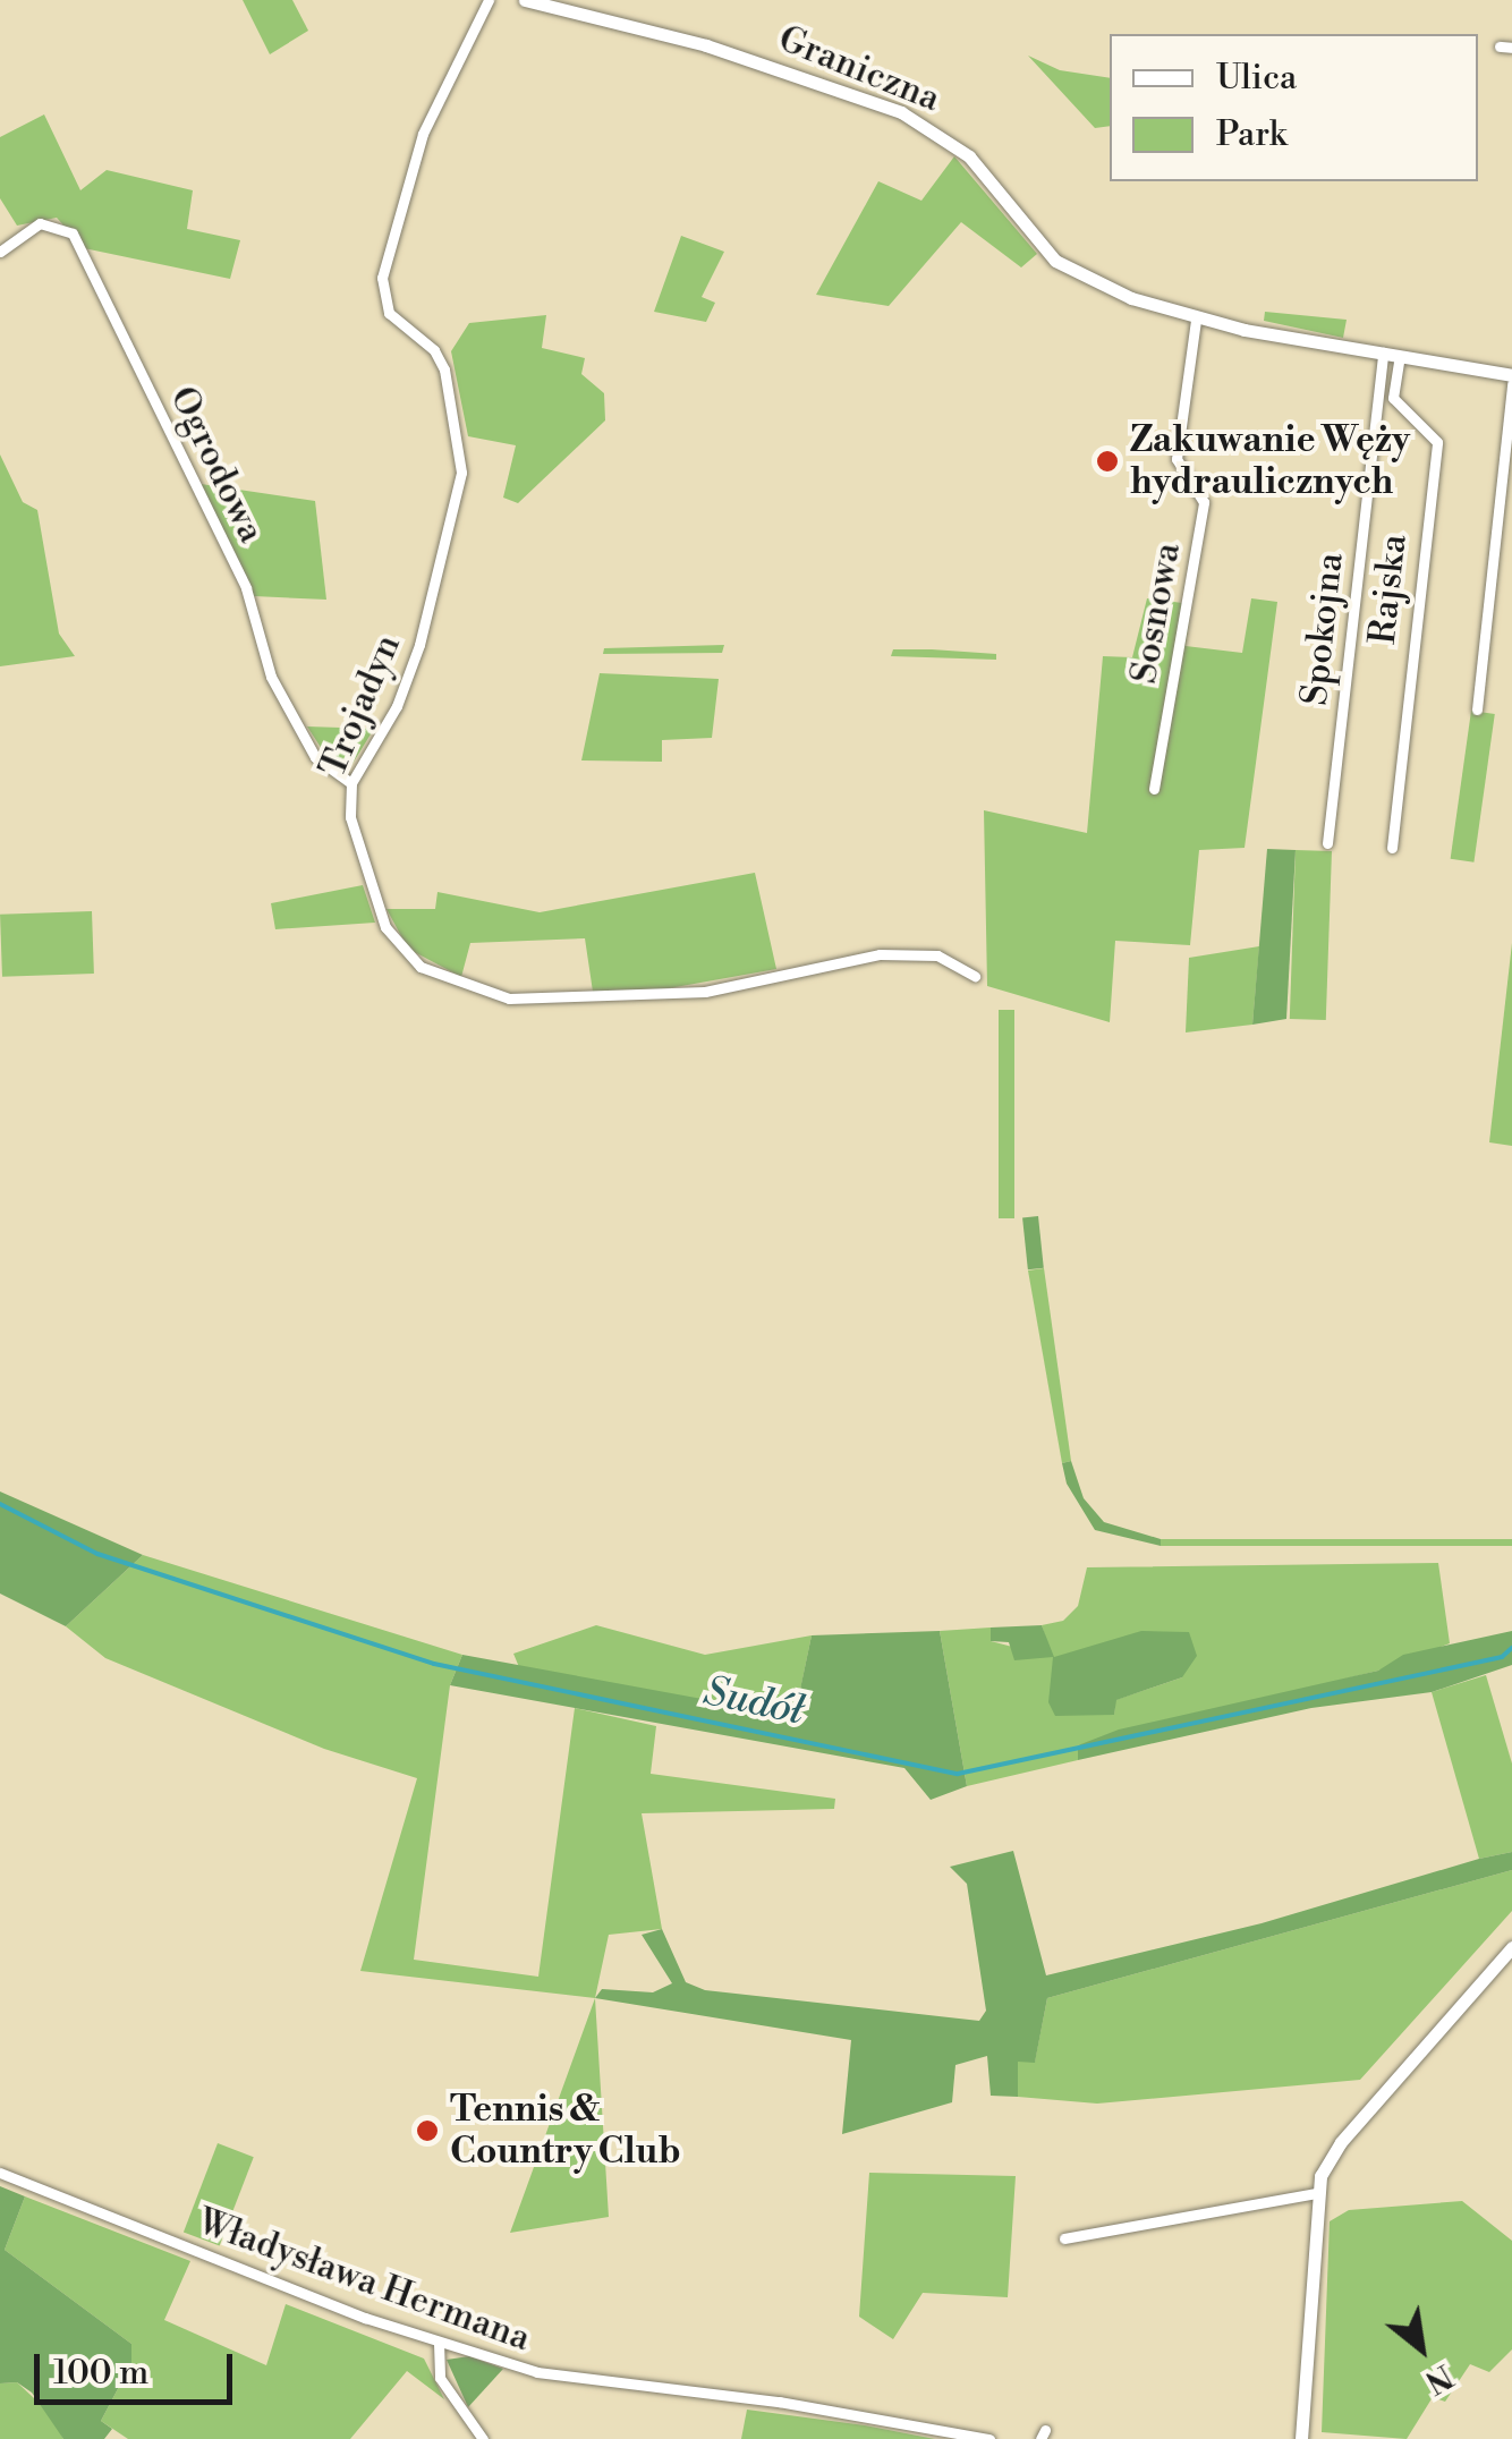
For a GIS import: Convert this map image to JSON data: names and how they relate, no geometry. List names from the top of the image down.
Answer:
{
  "streets": {
    "street": [
      "Graniczna",
      "Ogrodowa",
      "Rajska",
      "Sosnowa",
      "Spokojna",
      "Trojadyn",
      "Władysława Hermana"
    ]
  },
  "crossings": [
    ["Graniczna", "Rajska"],
    ["Graniczna", "Sosnowa"],
    ["Graniczna", "Spokojna"],
    ["Ogrodowa", "Trojadyn"]
  ],
  "water": ["Sudół"],
  "places": ["Zakuwanie Węży hydraulicznych", "Tennis & Country Club"],
  "legend": ["Ulica", "Park"],
  "scale_bar": "100 m",
  "north": "bottom right"
}
